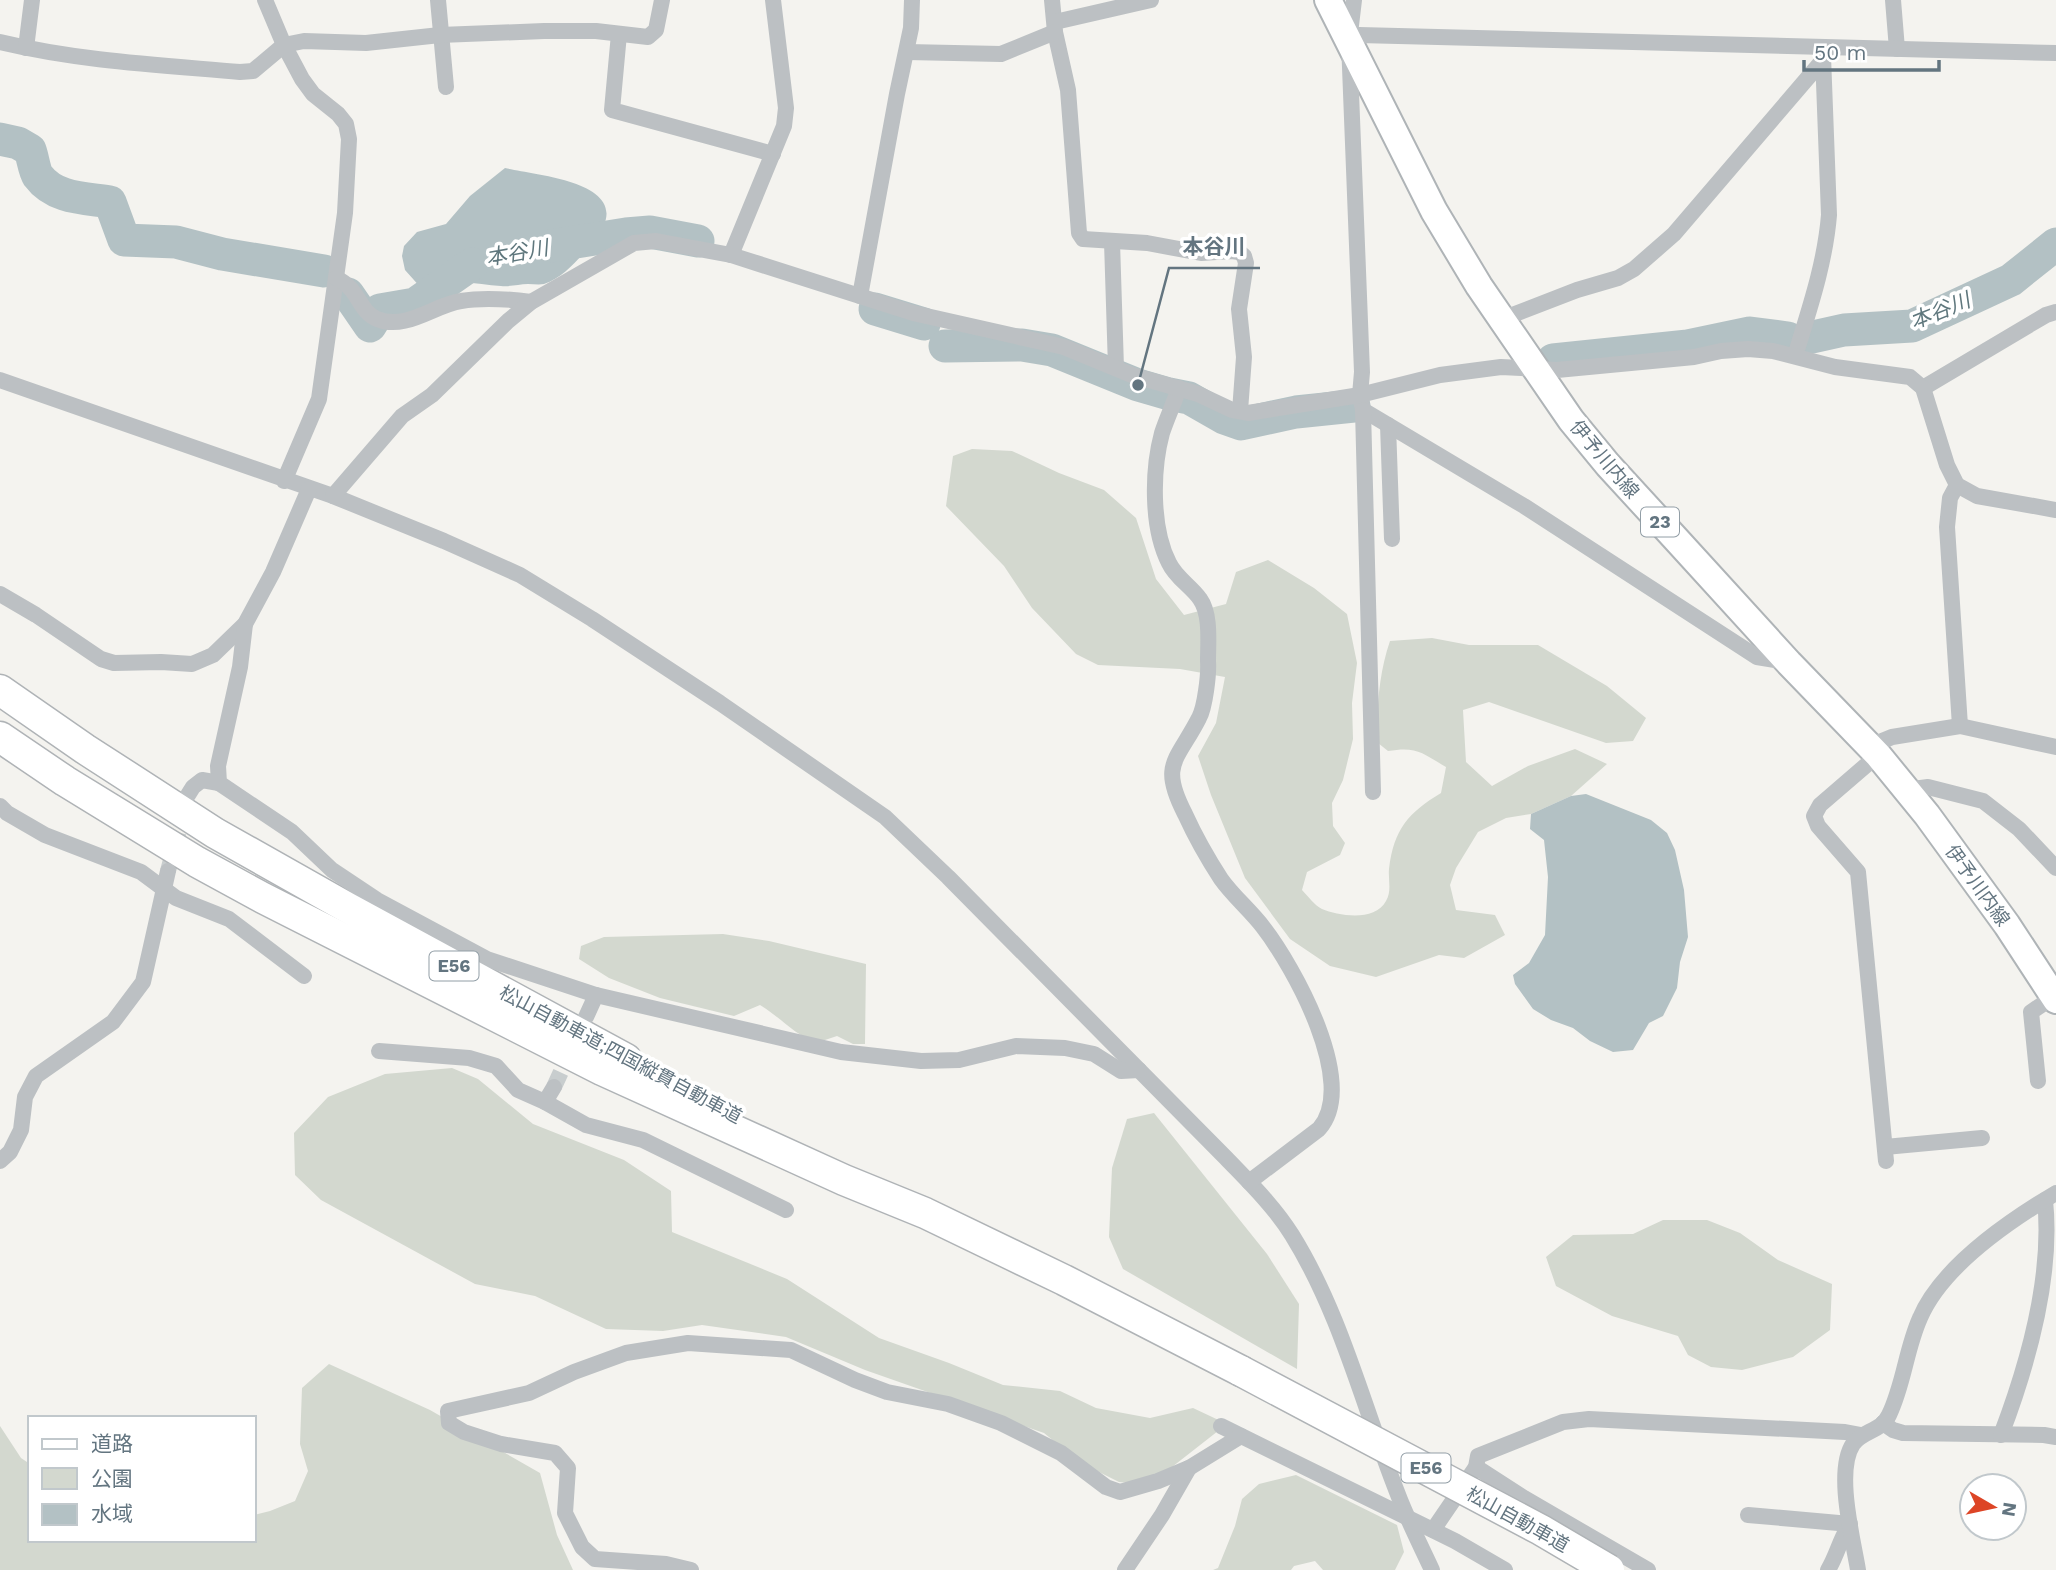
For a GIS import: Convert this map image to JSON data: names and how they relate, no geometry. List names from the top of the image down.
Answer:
{
  "streets": {
    "highway": ["E56", "松山自動車道;四国縦貫自動車道", "松山自動車道"],
    "main road": ["伊予川内線", "23"]
  },
  "crossings": [
    ["松山自動車道;四国縦貫自動車道", "松山自動車道"]
  ],
  "water": ["本谷川"],
  "places": ["本谷川"],
  "legend": ["道路", "公園", "水域"],
  "scale_bar": "50 m",
  "north": "right"
}
